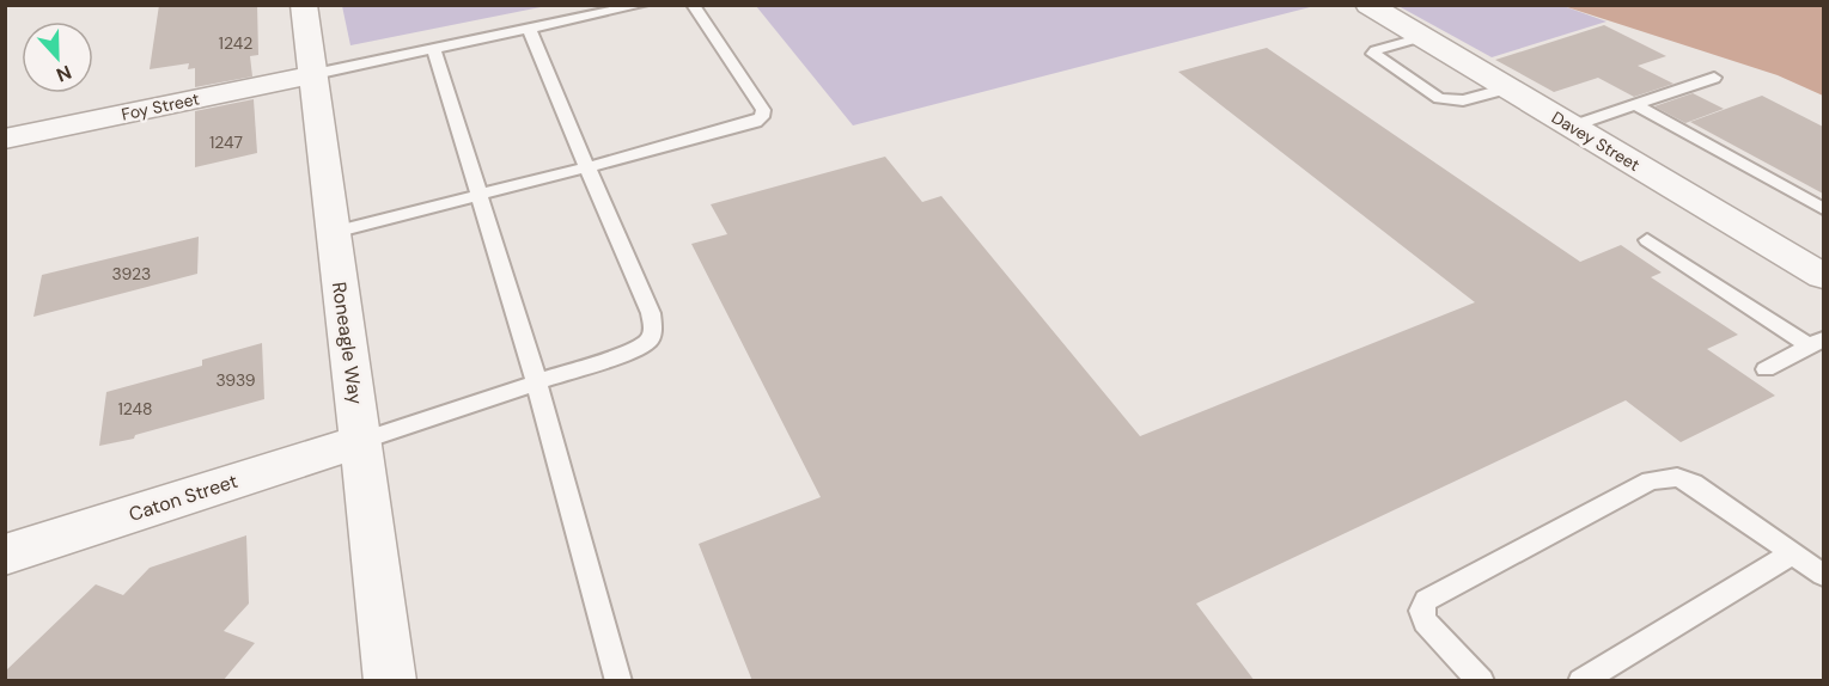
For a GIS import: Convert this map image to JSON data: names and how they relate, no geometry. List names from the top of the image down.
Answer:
{
  "streets": {
    "street": [
      "Foy Street",
      "Davey Street",
      "Roneagle Way",
      "Caton Street"
    ]
  },
  "crossings": [
    ["Foy Street", "Roneagle Way"],
    ["Roneagle Way", "Caton Street"]
  ],
  "house_numbers": [
    "1242",
    "1247",
    "3923",
    "3939",
    "1248"
  ],
  "north": "bottom"
}
